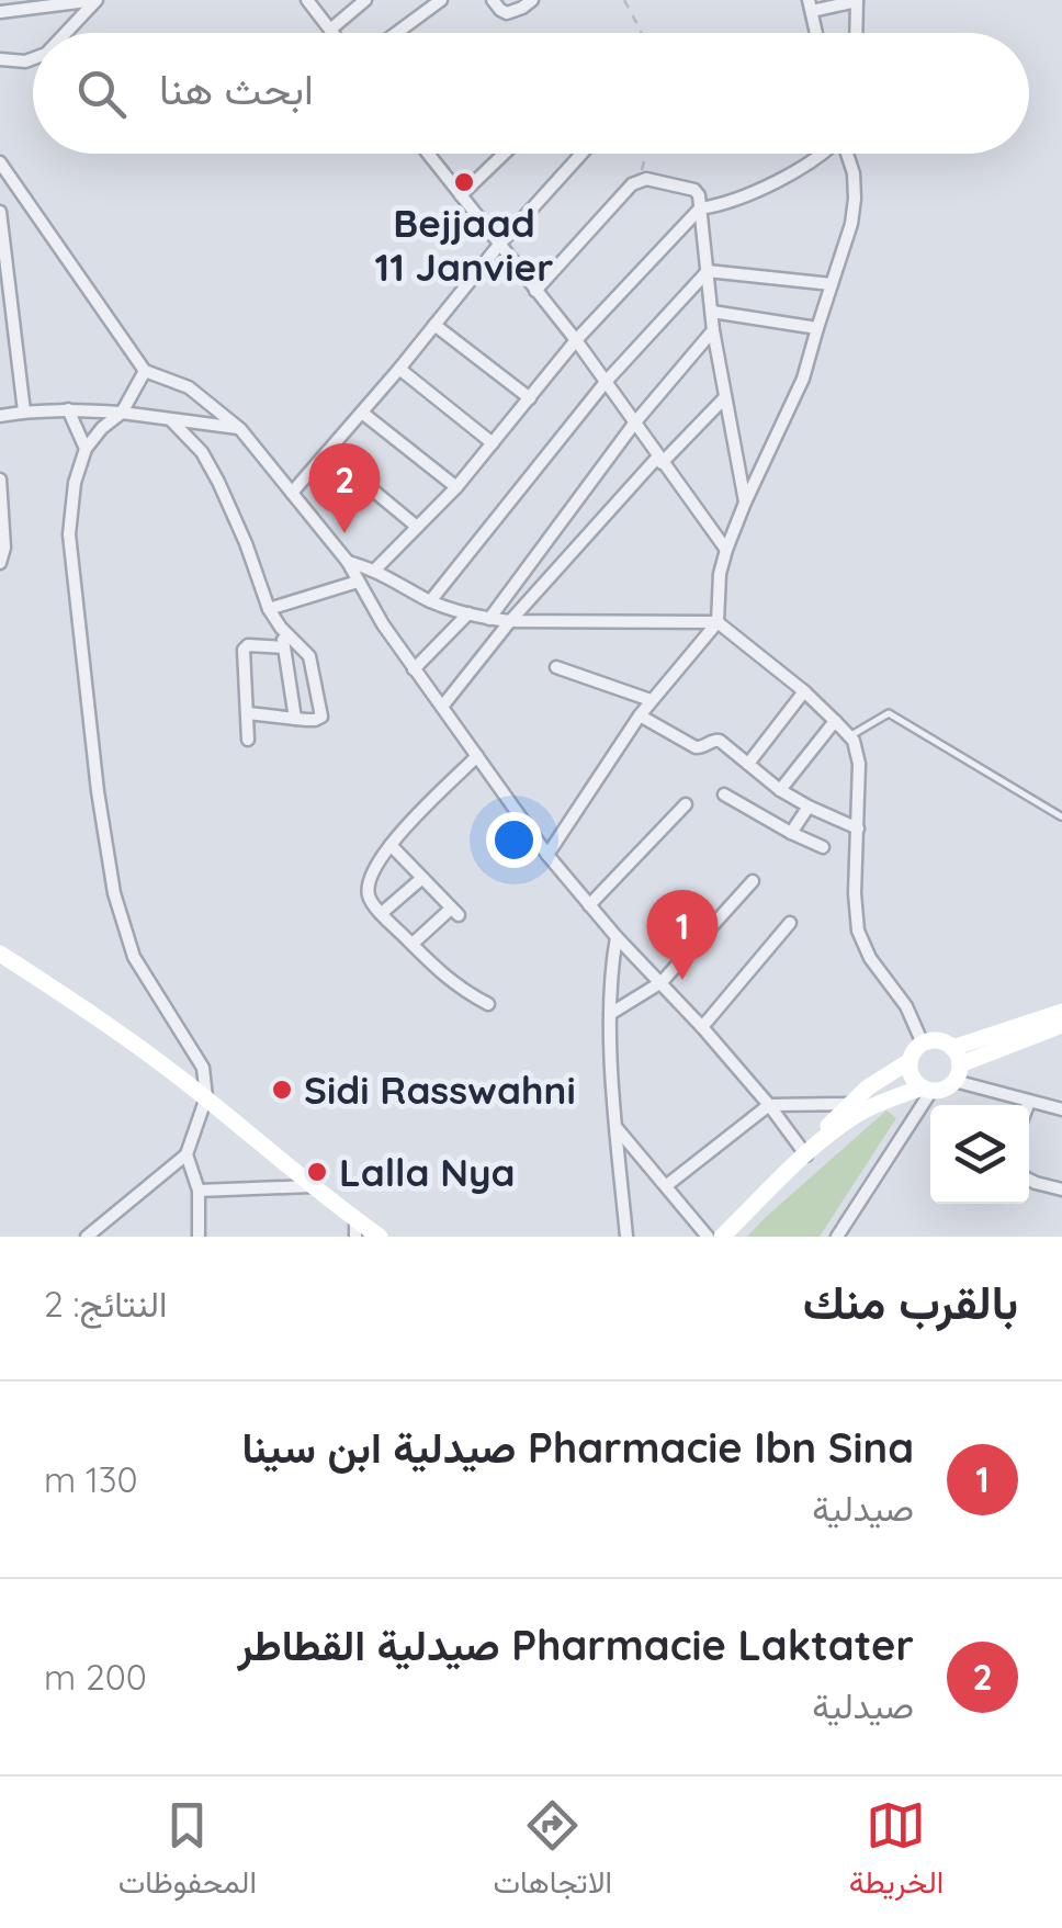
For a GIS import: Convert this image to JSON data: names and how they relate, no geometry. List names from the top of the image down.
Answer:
{
  "places": ["Bejjaad 11 Janvier", "Sidi Rasswahni", "Lalla Nya"],
  "page": {
    "search": "ابحث هنا",
    "pins": ["2", "1"],
    "heading": ["بالقرب منك", "النتائج: 2"],
    "list": [
      {
        "mark": "1",
        "name": "Pharmacie Ibn Sina صيدلية ابن سينا",
        "note": "صيدلية",
        "value": "130 m"
      },
      {
        "mark": "2",
        "name": "Pharmacie Laktater صيدلية القطاطر",
        "note": "صيدلية",
        "value": "200 m"
      }
    ],
    "nav": ["الخريطة", "الاتجاهات", "المحفوظات"]
  }
}
